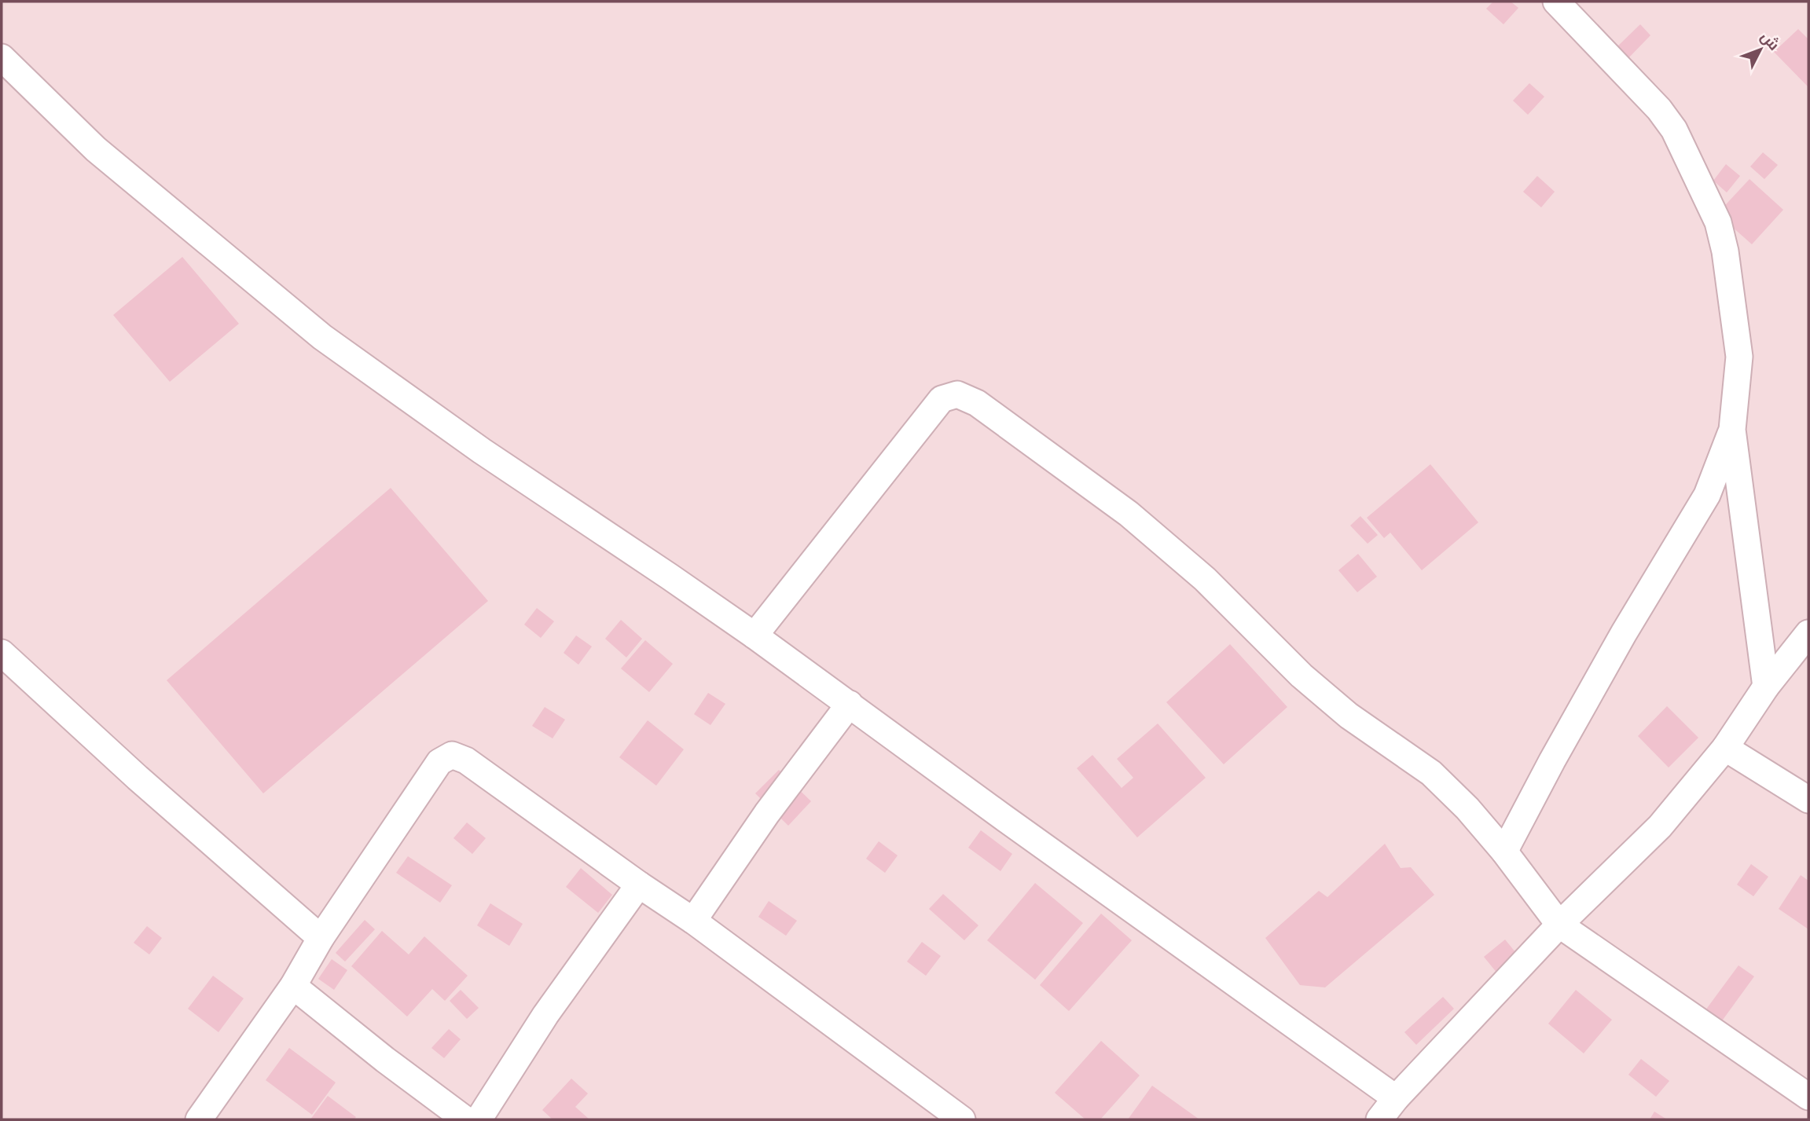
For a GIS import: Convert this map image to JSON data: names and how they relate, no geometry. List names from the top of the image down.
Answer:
{
  "north": "top right"
}
